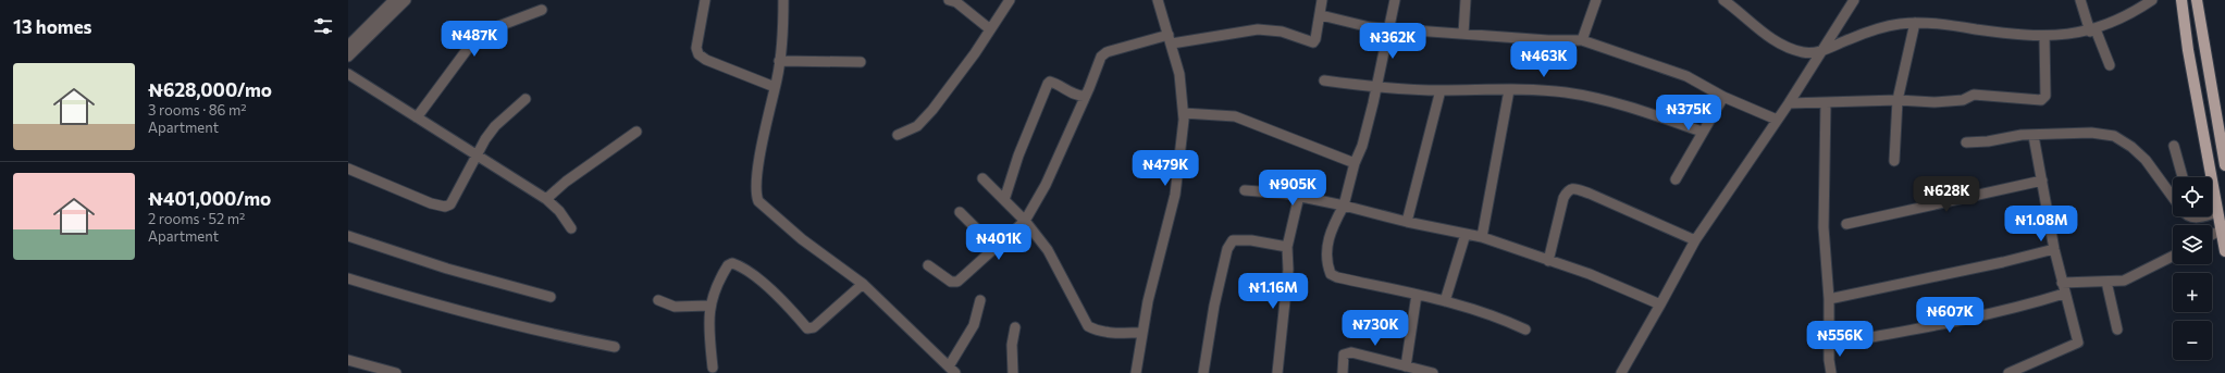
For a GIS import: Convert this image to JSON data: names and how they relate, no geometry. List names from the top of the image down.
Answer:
{
  "page": {
    "heading": "13 homes",
    "price": [
      "₦487K",
      "₦362K",
      "₦463K",
      "₦375K",
      "₦479K",
      "₦905K",
      "₦628K",
      "₦1.08M",
      "₦401K",
      "₦1.16M",
      "₦607K",
      "₦730K",
      "₦556K"
    ],
    "list": [
      {
        "name": "₦628,000/mo",
        "note": "3 rooms · 86 m² · Apartment"
      },
      {
        "name": "₦401,000/mo",
        "note": "2 rooms · 52 m² · Apartment"
      }
    ],
    "map_buttons": ["+", "−"]
  }
}
